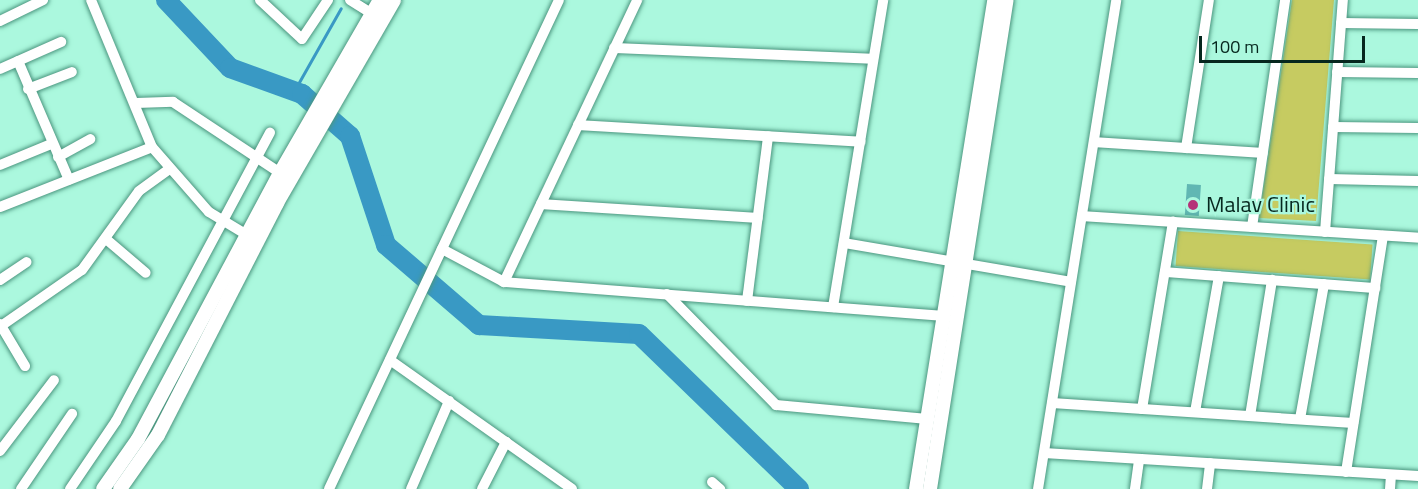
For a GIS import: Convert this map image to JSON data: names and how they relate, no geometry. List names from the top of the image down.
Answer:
{
  "places": ["Malav Clinic"],
  "scale_bar": "100 m"
}
